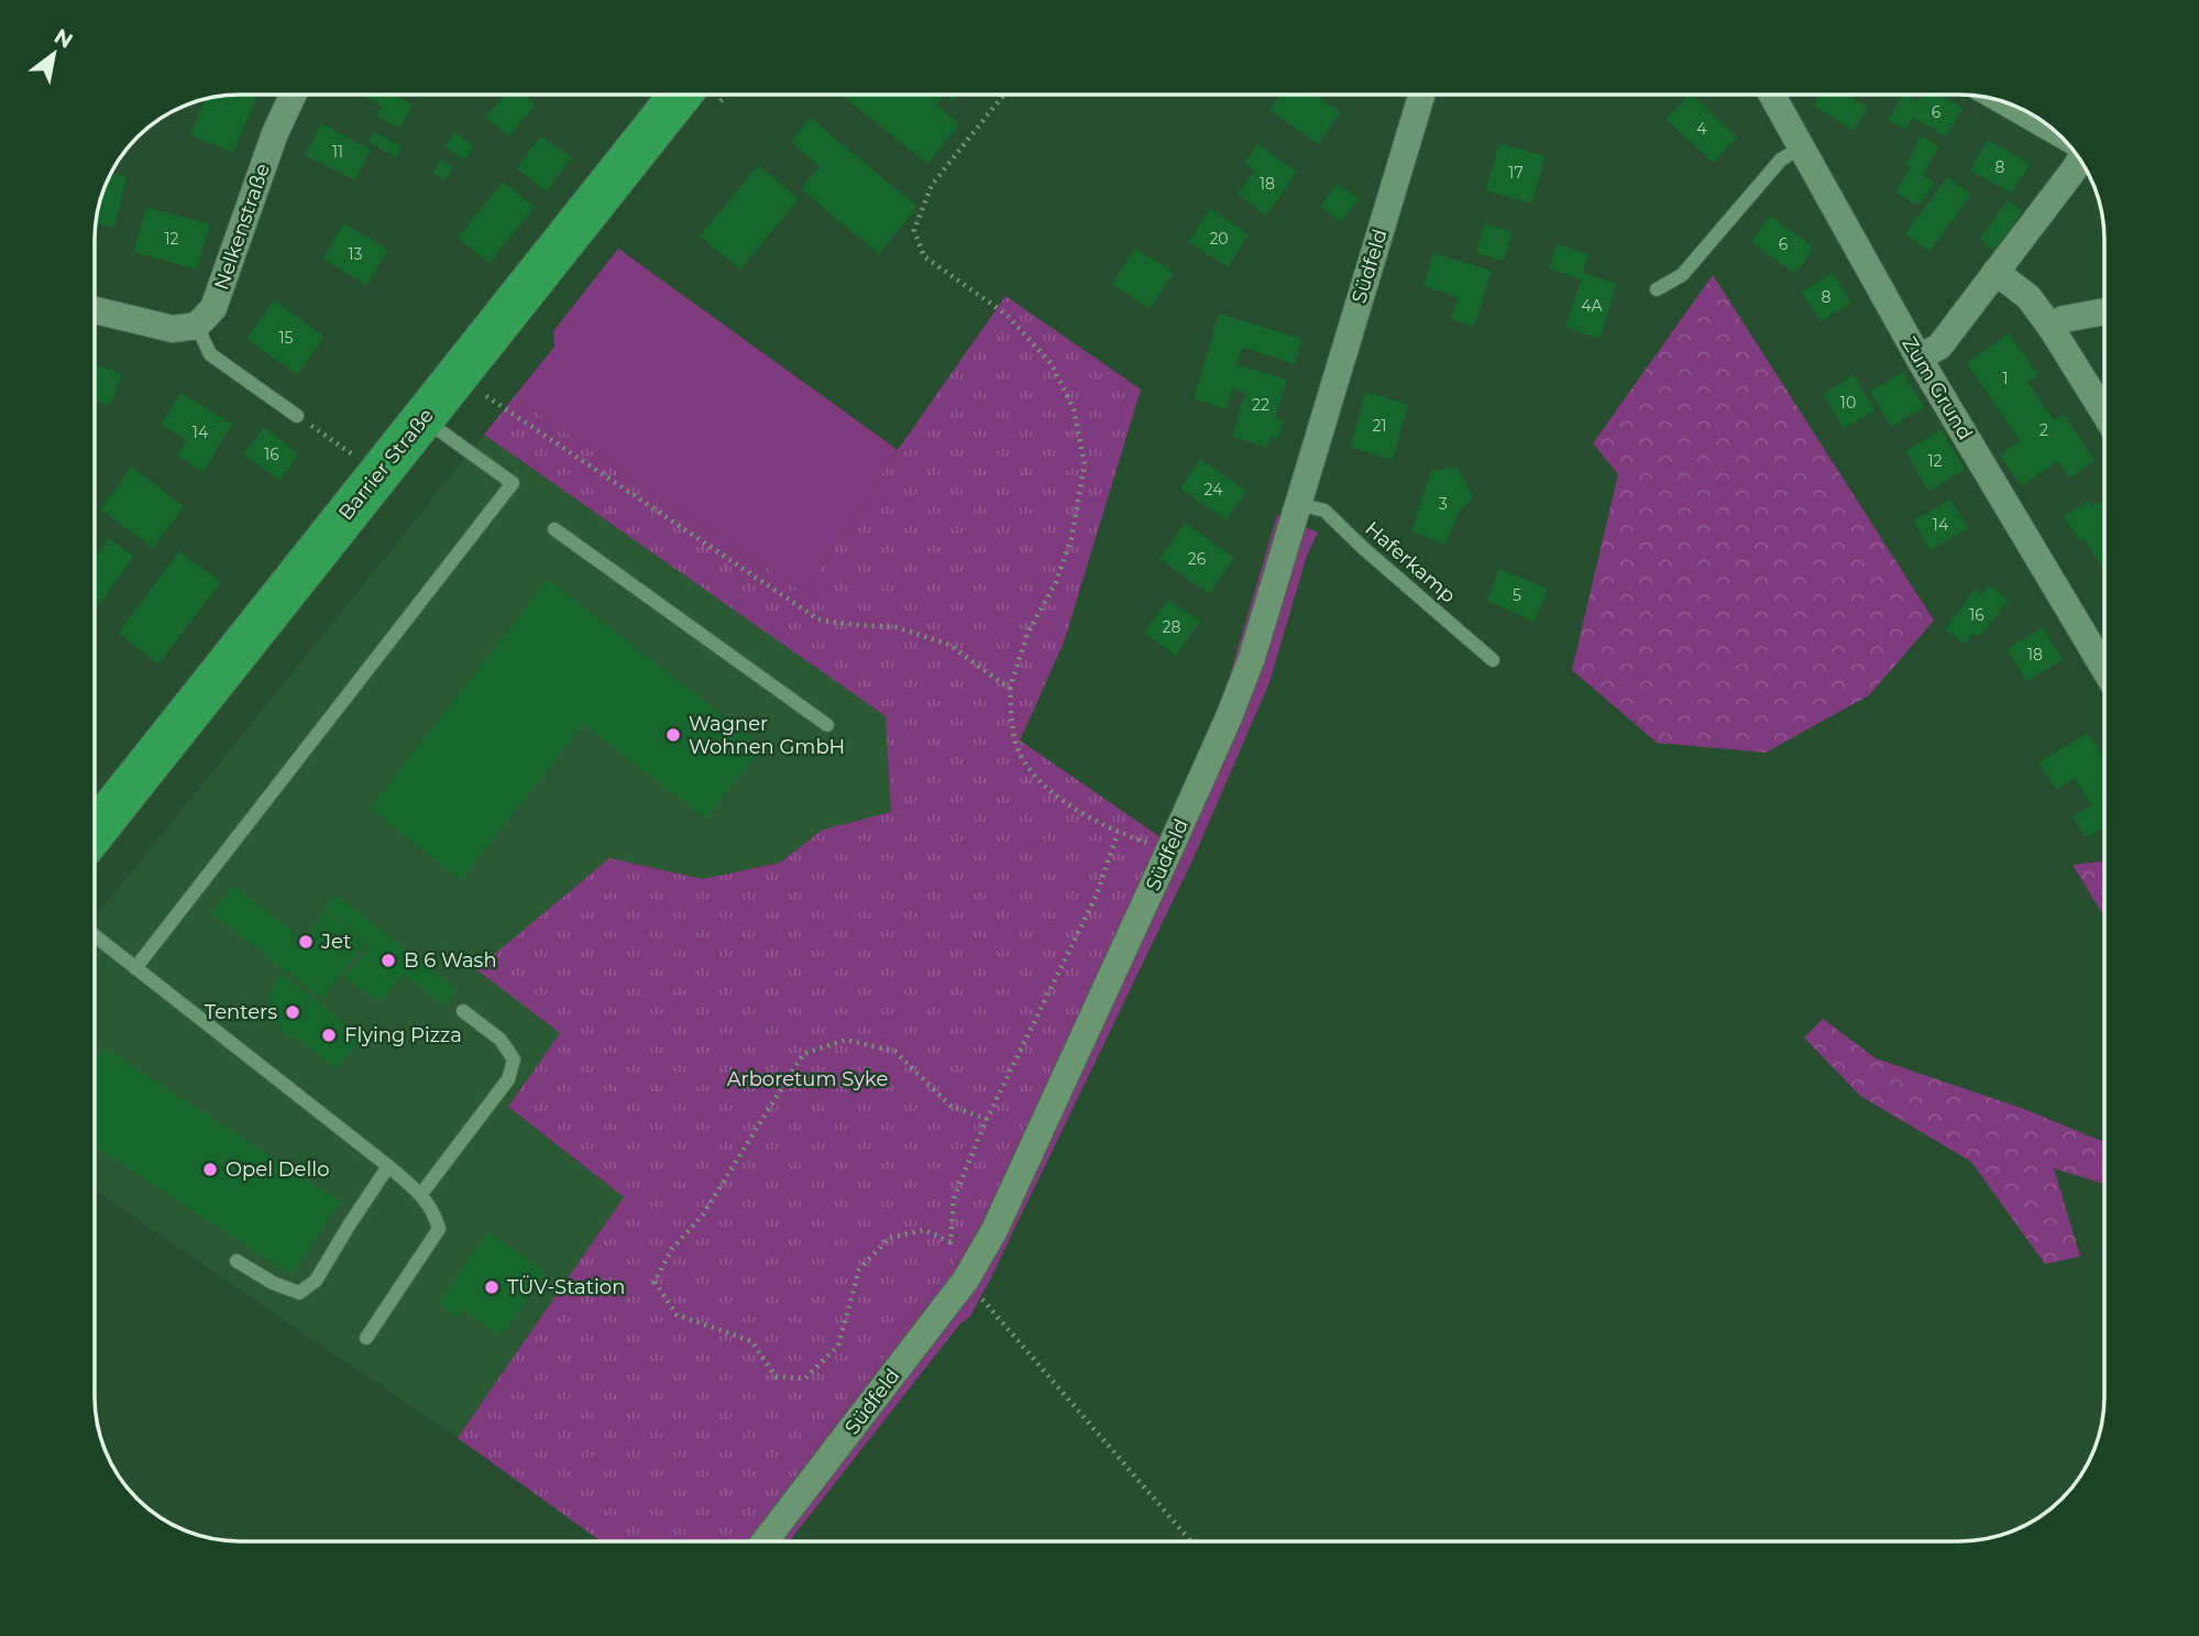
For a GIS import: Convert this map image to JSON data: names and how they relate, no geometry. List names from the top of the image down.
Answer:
{
  "streets": {
    "main road": ["Barrier Straße"],
    "street": ["Nelkenstraße", "Südfeld", "Zum Grund"],
    "lane": ["Haferkamp"]
  },
  "crossings": [
    ["Südfeld", "Haferkamp"]
  ],
  "parks": ["Arboretum Syke"],
  "places": [
    "Wagner Wohnen GmbH",
    "Jet",
    "B 6 Wash",
    "Tenters",
    "Flying Pizza",
    "Opel Dello",
    "TÜV-Station"
  ],
  "house_numbers": [
    "6",
    "4",
    "11",
    "8",
    "17",
    "18",
    "12",
    "20",
    "6",
    "13",
    "8",
    "4A",
    "15",
    "1",
    "10",
    "22",
    "21",
    "2",
    "14",
    "16",
    "12",
    "24",
    "3",
    "14",
    "26",
    "5",
    "16",
    "28",
    "18"
  ],
  "north": "top right"
}
